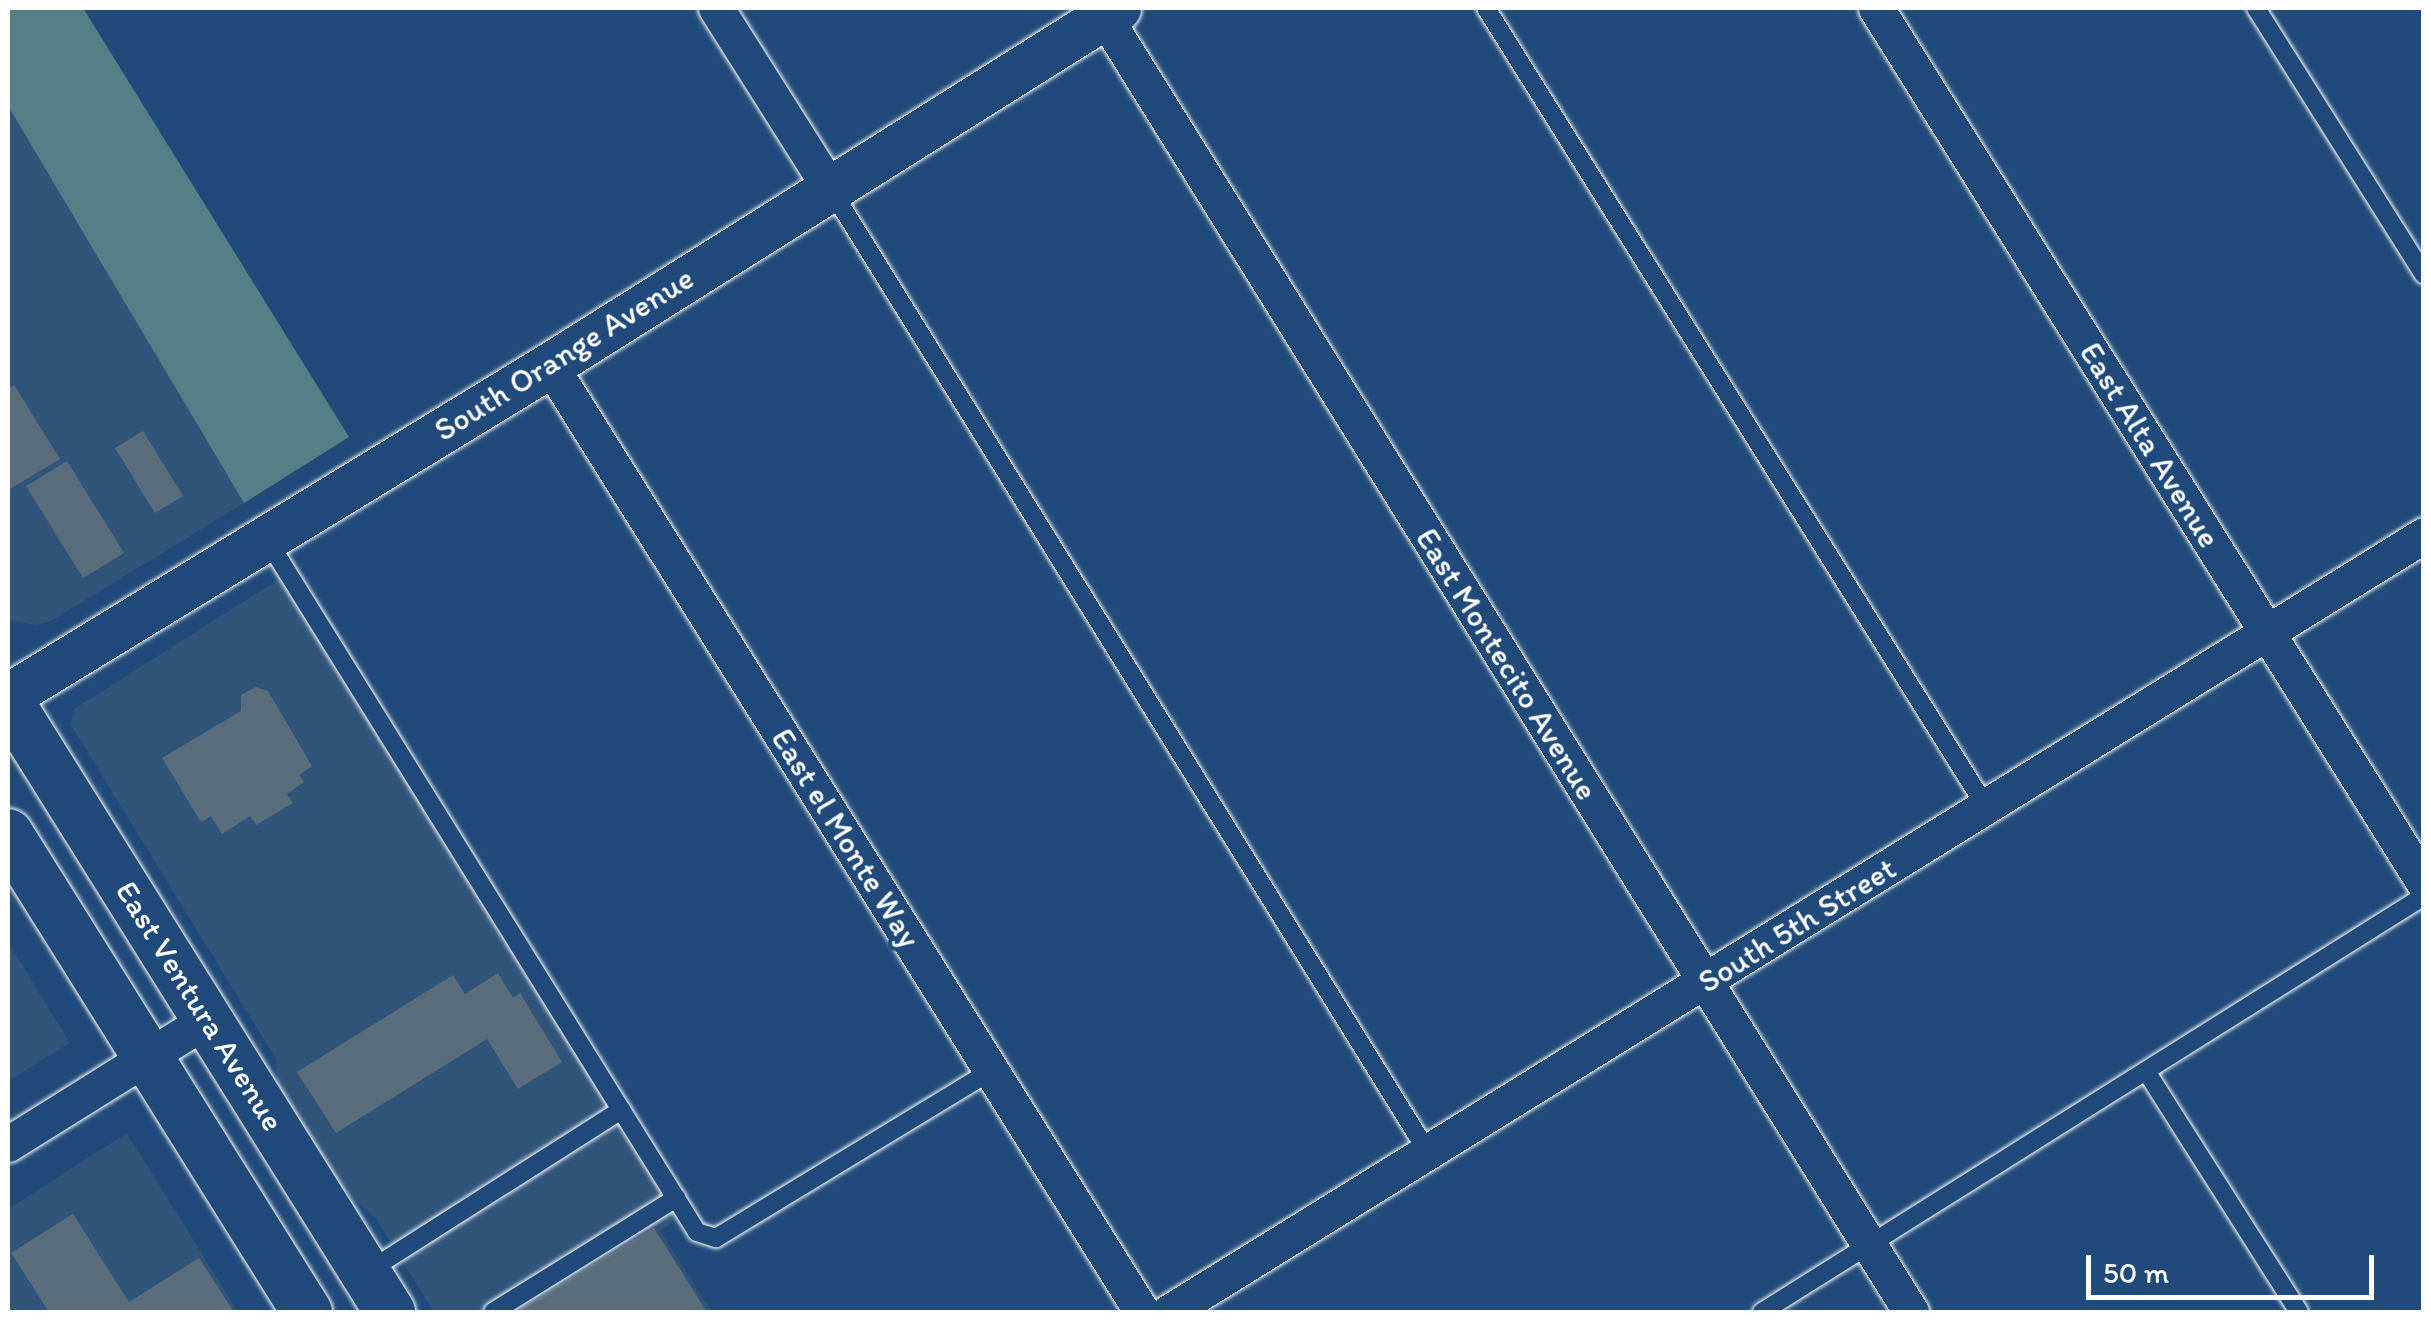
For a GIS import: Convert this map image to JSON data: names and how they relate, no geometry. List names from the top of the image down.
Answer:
{
  "streets": {
    "main road": ["East Ventura Avenue"],
    "street": [
      "South Orange Avenue",
      "East Alta Avenue",
      "East Montecito Avenue",
      "East el Monte Way",
      "South 5th Street"
    ]
  },
  "crossings": [
    ["South Orange Avenue", "East Montecito Avenue"],
    ["South Orange Avenue", "East el Monte Way"],
    ["South Orange Avenue", "East Ventura Avenue"],
    ["East Alta Avenue", "South 5th Street"],
    ["East Montecito Avenue", "South 5th Street"]
  ],
  "scale_bar": "50 m"
}
